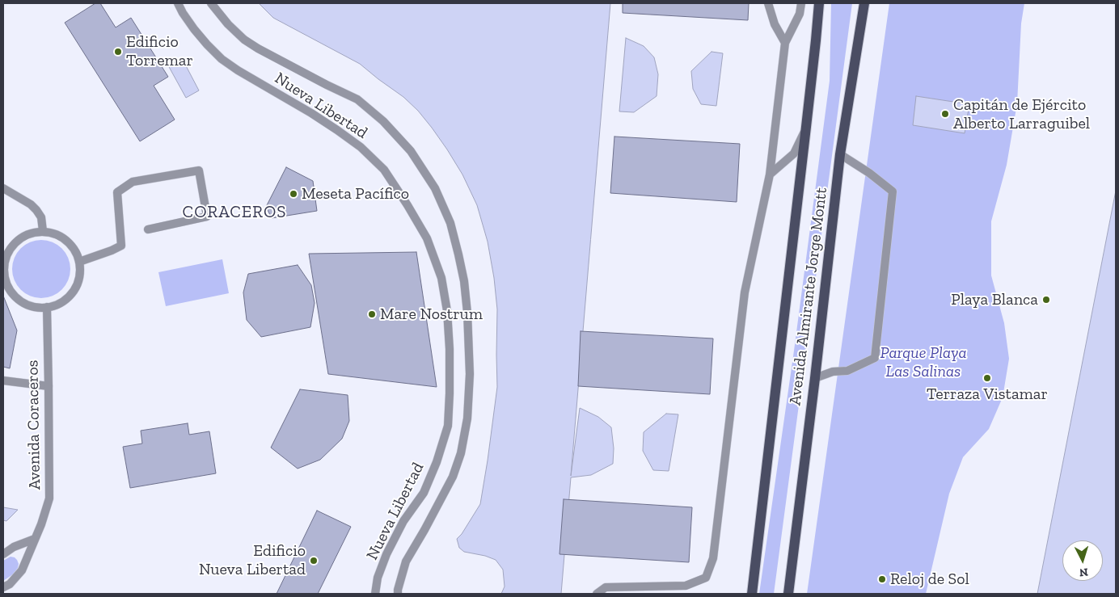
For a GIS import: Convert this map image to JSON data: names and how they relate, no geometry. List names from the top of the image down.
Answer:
{
  "streets": {
    "main road": ["Avenida Almirante Jorge Montt"],
    "street": ["Nueva Libertad", "Avenida Coraceros"]
  },
  "districts": ["CORACEROS"],
  "parks": ["Parque Playa Las Salinas"],
  "places": [
    "Edificio Torremar",
    "Capitán de Ejército Alberto Larraguibel",
    "Meseta Pacífico",
    "Playa Blanca",
    "Mare Nostrum",
    "Terraza Vistamar",
    "Edificio Nueva Libertad",
    "Reloj de Sol"
  ],
  "north": "bottom"
}
